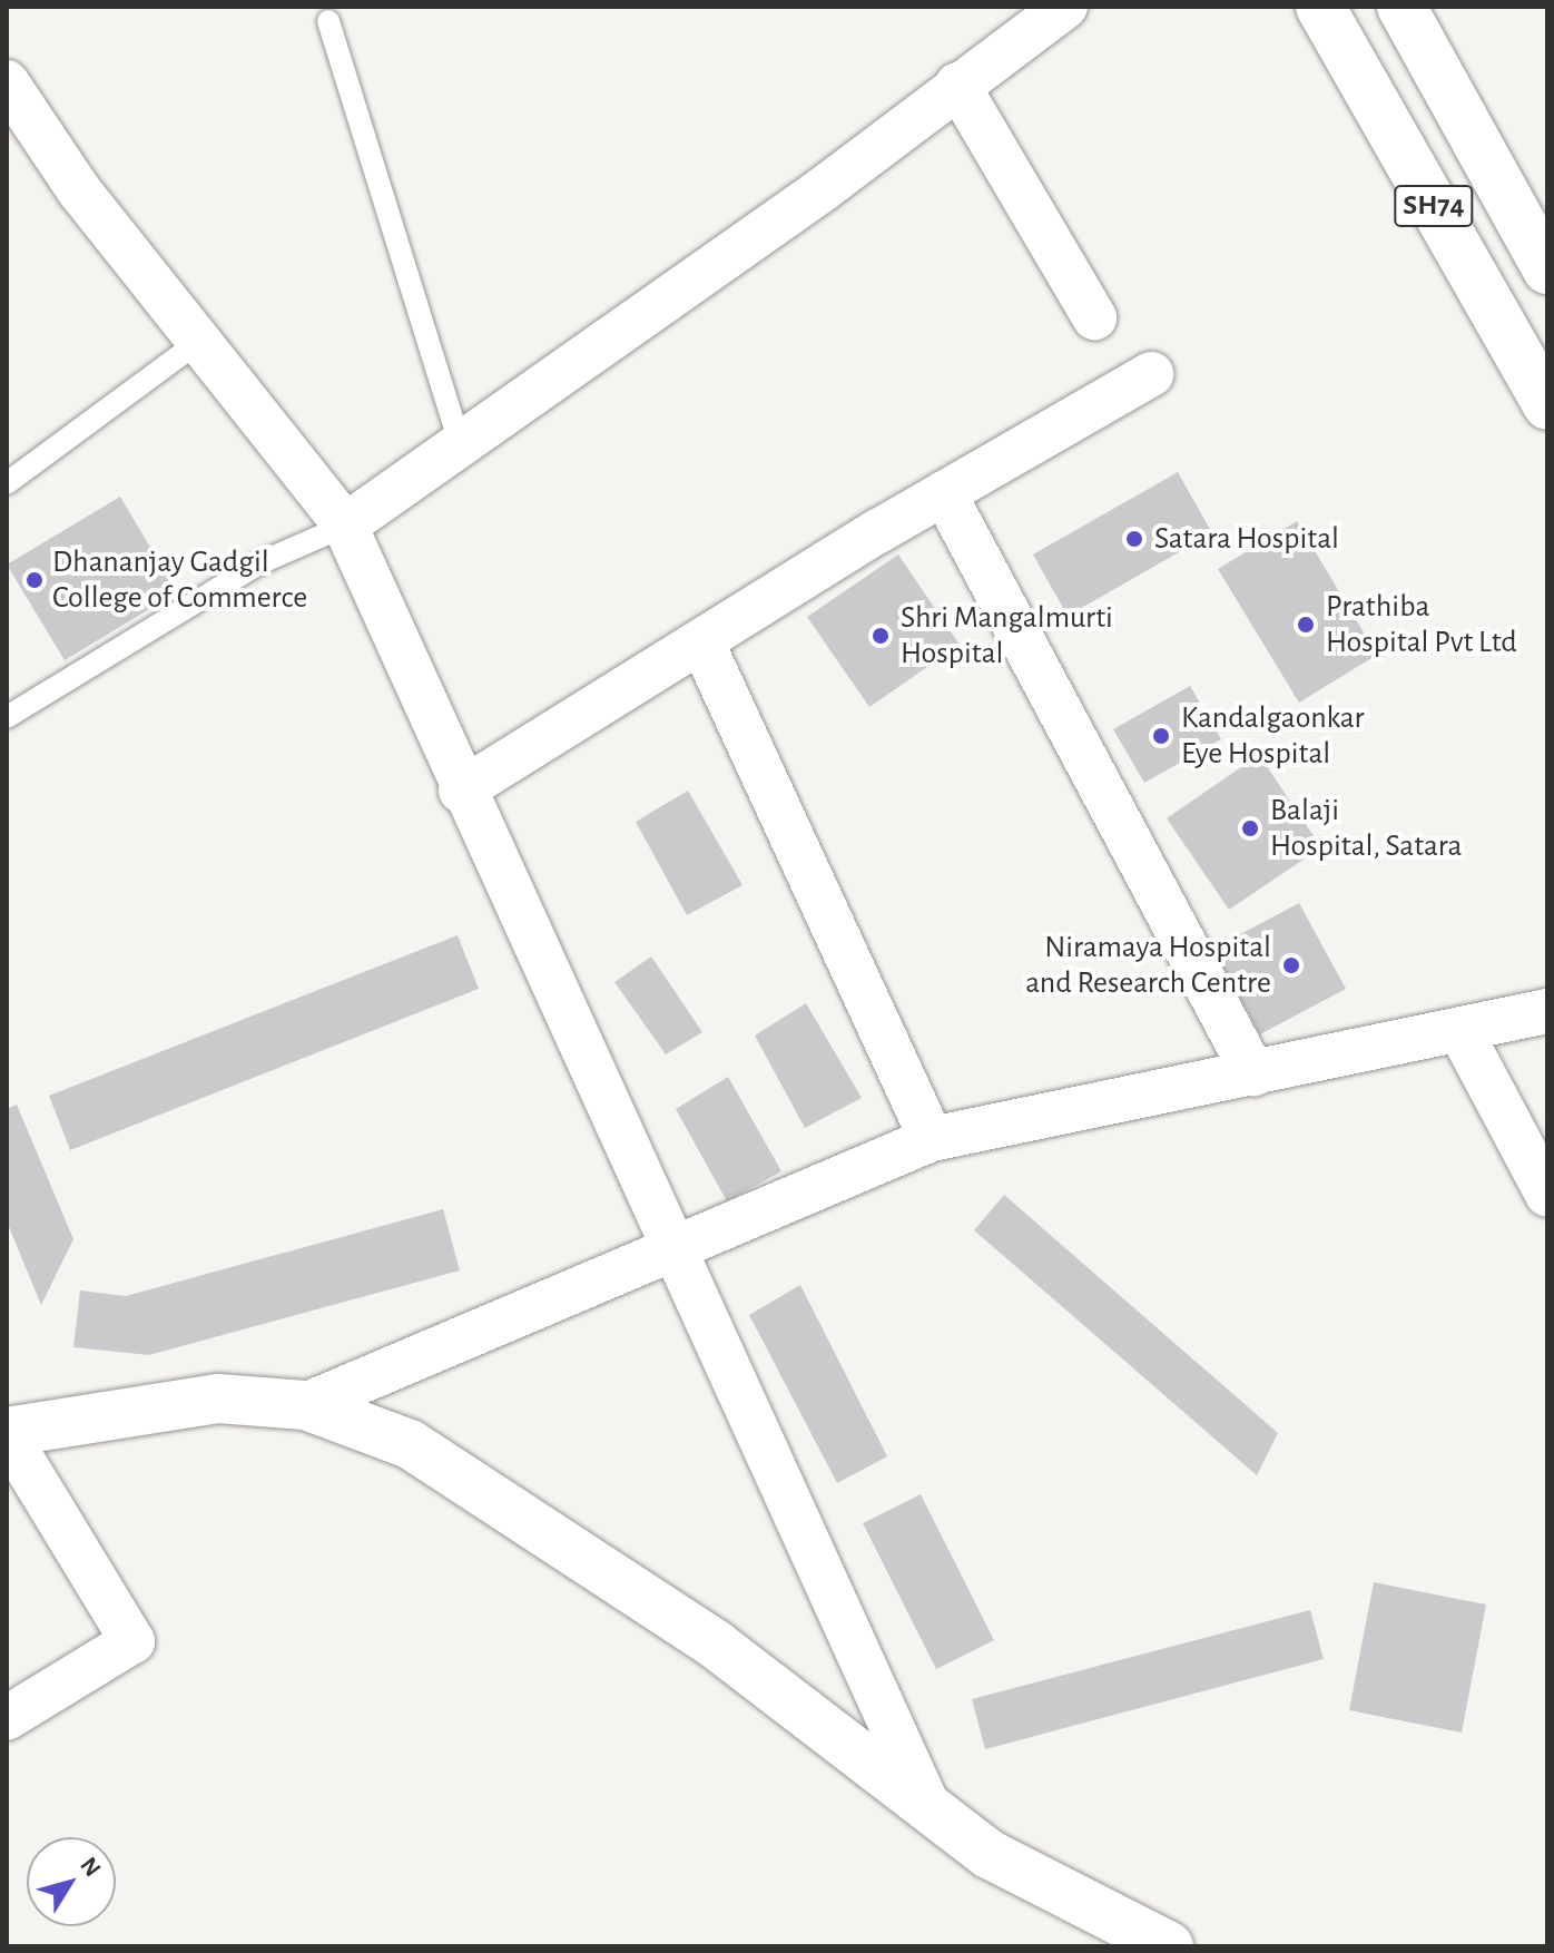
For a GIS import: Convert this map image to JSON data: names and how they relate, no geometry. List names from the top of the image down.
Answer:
{
  "streets": {
    "street": ["SH74"]
  },
  "places": [
    "Satara Hospital",
    "Dhananjay Gadgil College of Commerce",
    "Prathiba Hospital Pvt Ltd",
    "Shri Mangalmurti Hospital",
    "Kandalgaonkar Eye Hospital",
    "Balaji Hospital, Satara",
    "Niramaya Hospital and Research Centre"
  ],
  "north": "top right"
}
